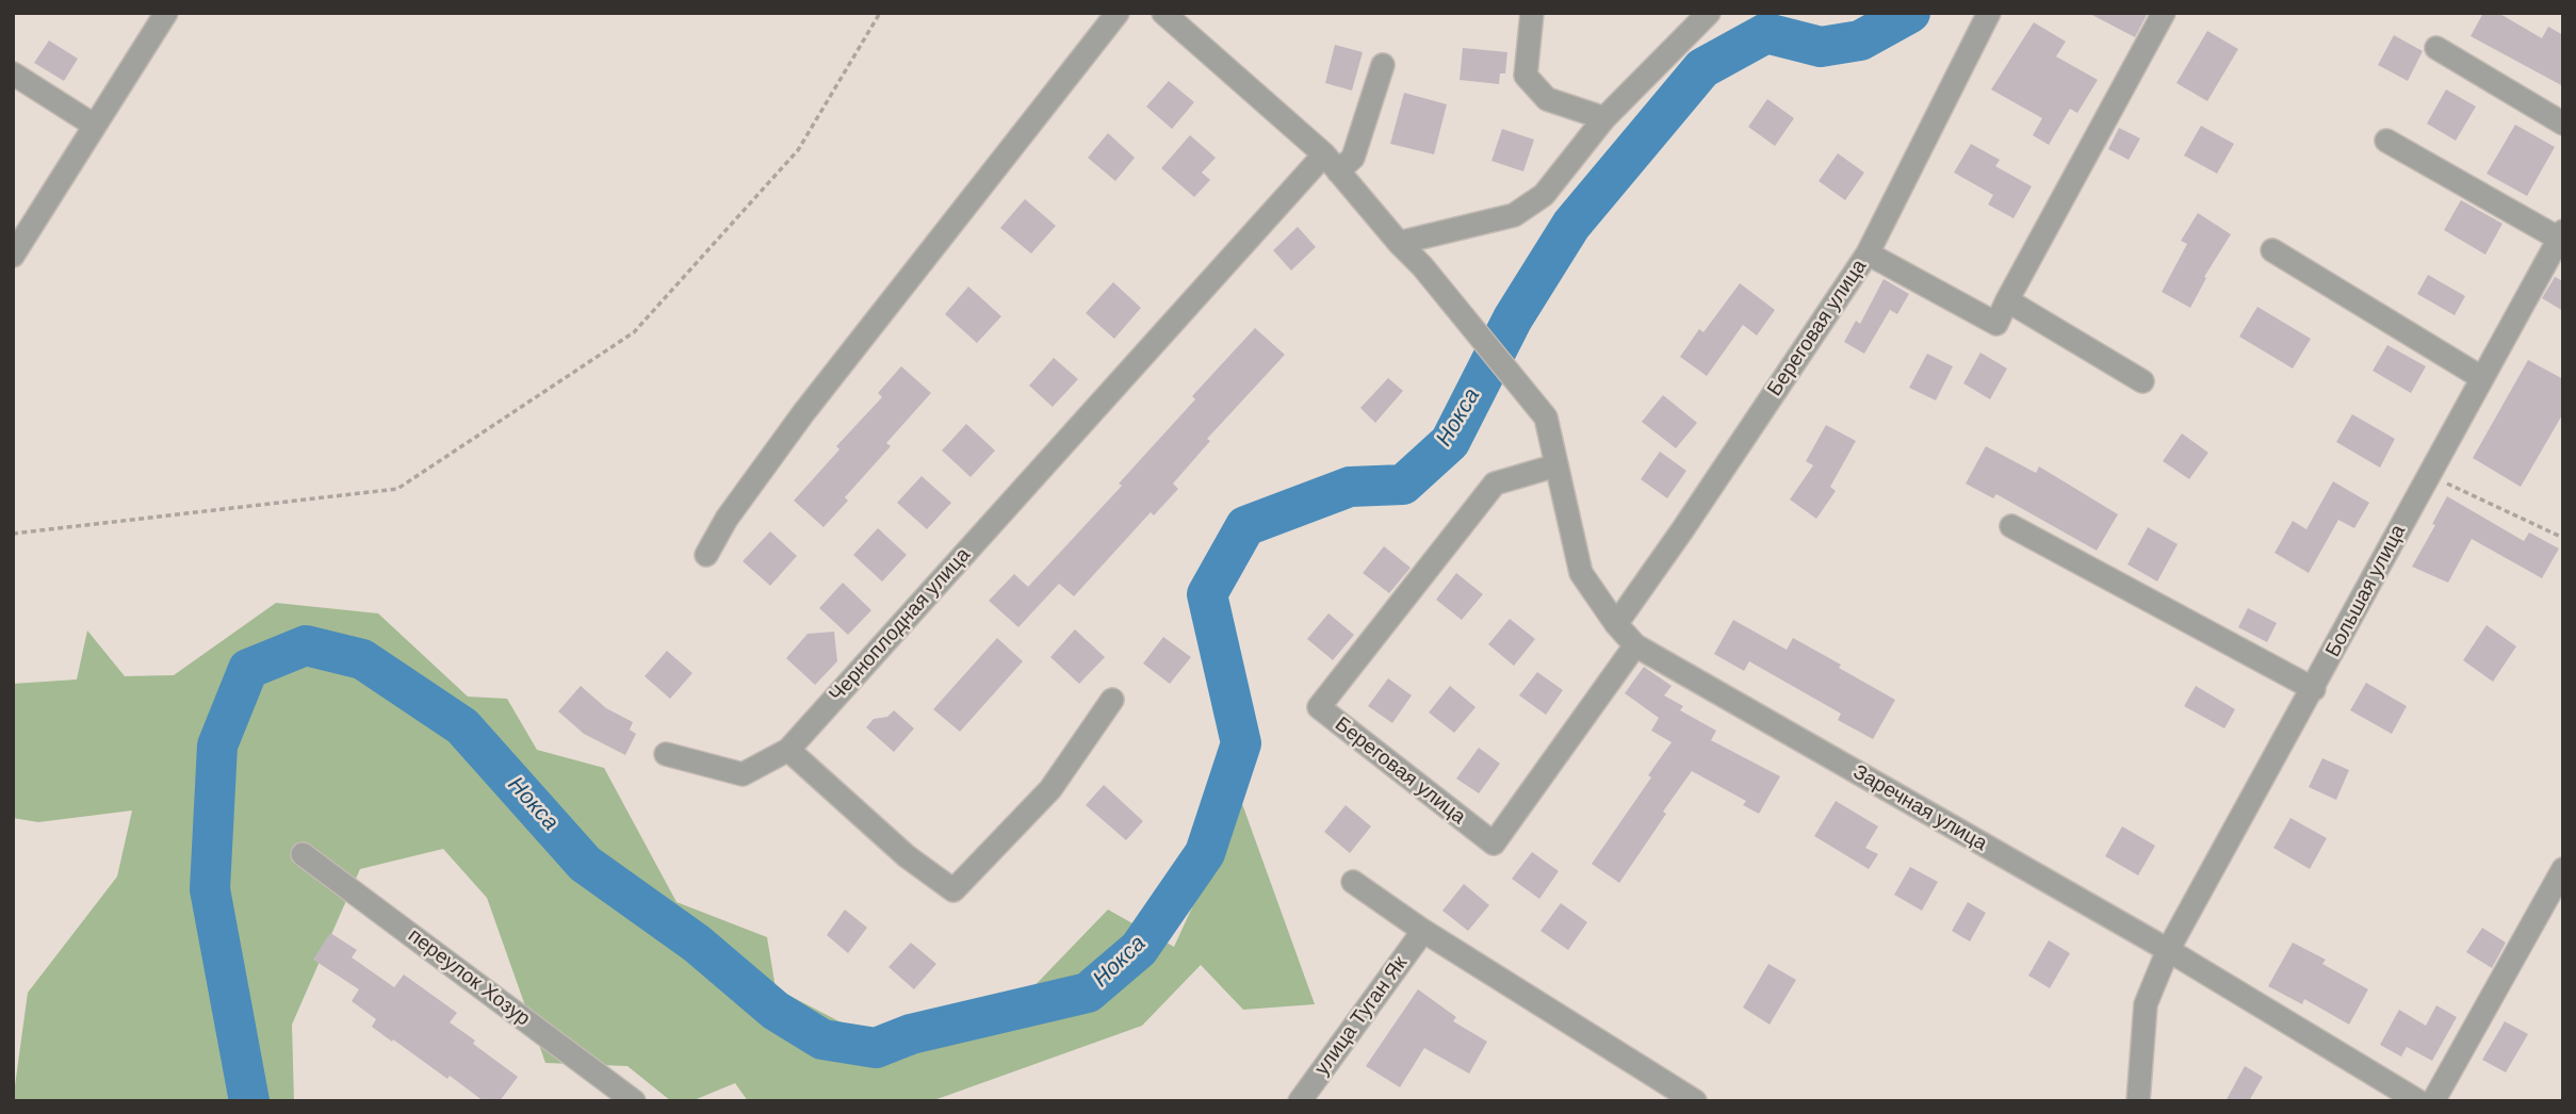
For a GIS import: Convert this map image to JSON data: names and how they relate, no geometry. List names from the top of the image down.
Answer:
{
  "streets": {
    "street": [
      "Береговая улица",
      "Большая улица",
      "Черноплодная улица",
      "Заречная улица",
      "переулок Хозур",
      "улица Туган Як"
    ]
  },
  "crossings": [
    ["Береговая улица", "Заречная улица"],
    ["Большая улица", "Заречная улица"]
  ],
  "water": ["Нокса"]
}
